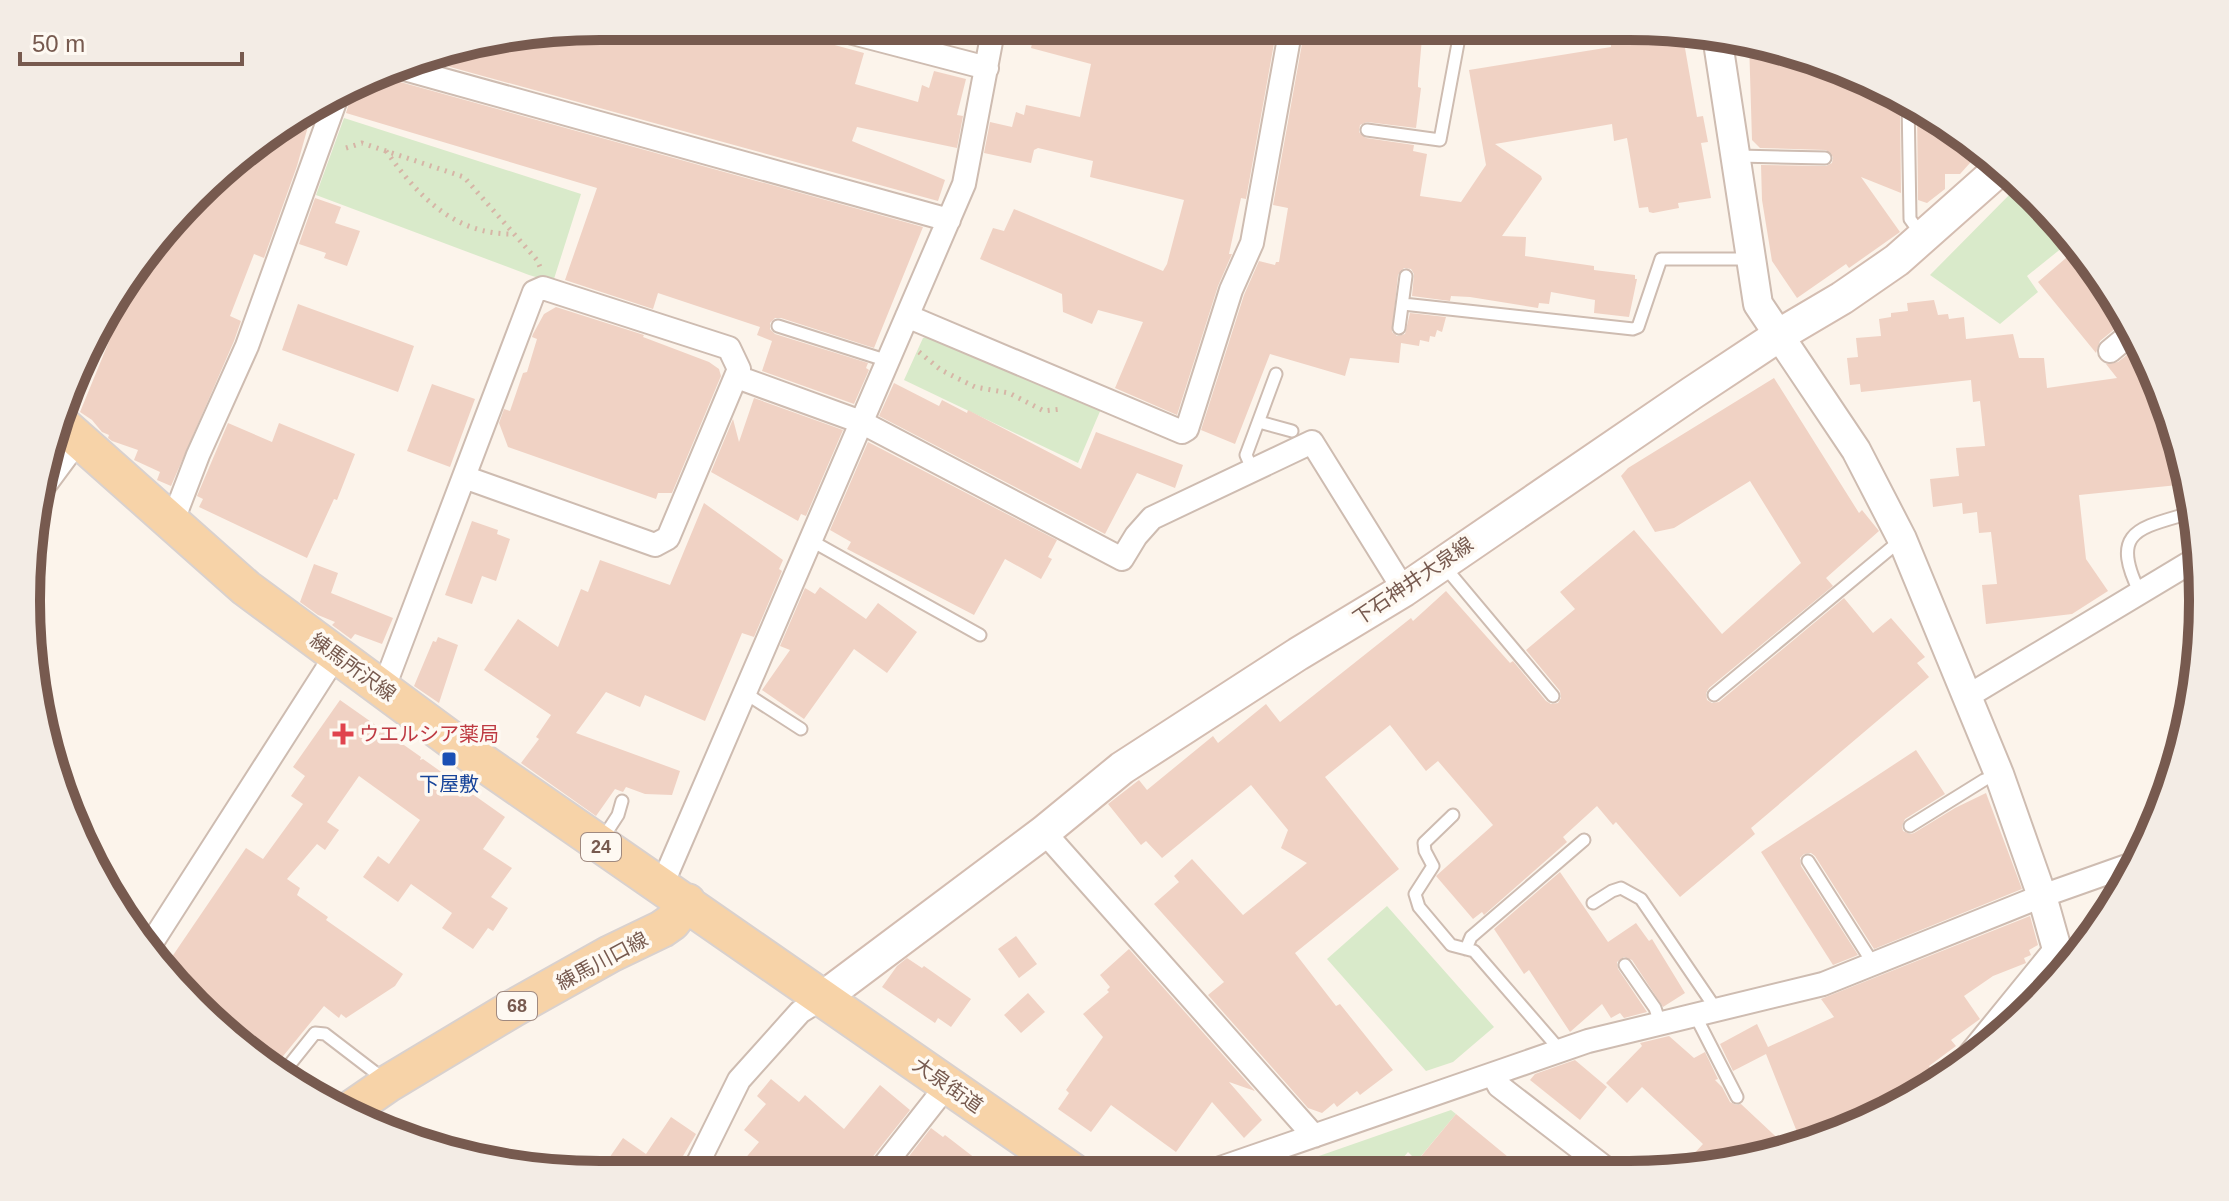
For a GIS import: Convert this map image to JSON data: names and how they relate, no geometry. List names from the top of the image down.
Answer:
{
  "streets": {
    "main road": [
      "下石神井大泉線",
      "練馬所沢線",
      "24",
      "練馬川口線",
      "68",
      "大泉街道"
    ]
  },
  "crossings": [
    ["下石神井大泉線", "練馬所沢線"],
    ["下石神井大泉線", "大泉街道"],
    ["練馬所沢線", "練馬川口線"],
    ["練馬所沢線", "大泉街道"]
  ],
  "places": {
    "health": ["ウエルシア薬局"],
    "transit": ["下屋敷"]
  },
  "scale_bar": "50 m"
}
